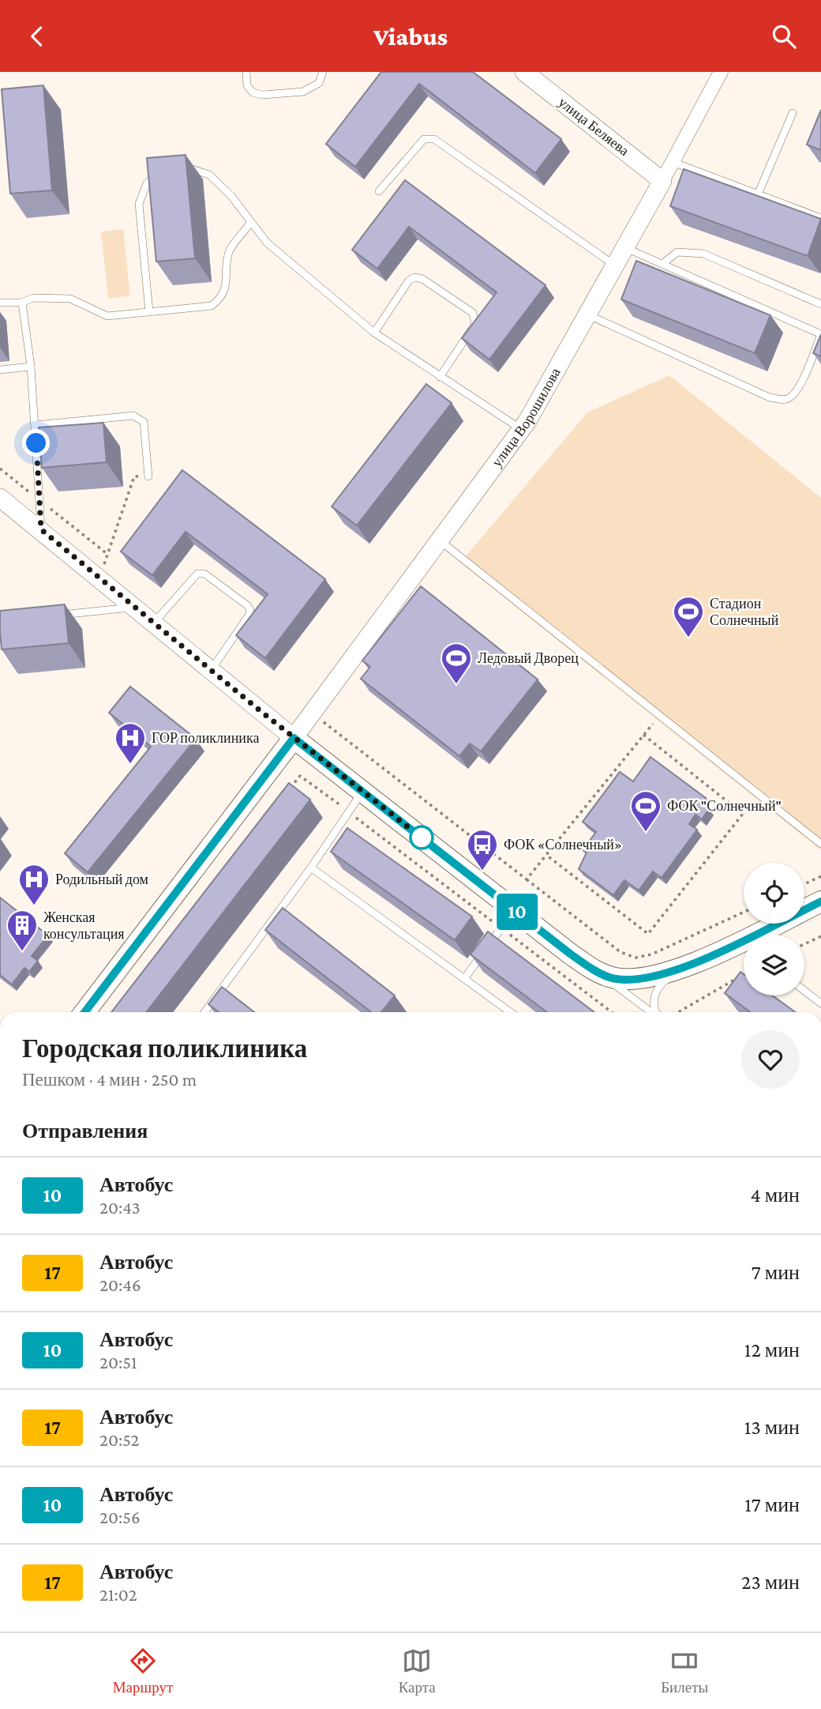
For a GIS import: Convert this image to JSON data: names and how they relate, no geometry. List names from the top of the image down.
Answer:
{
  "streets": {
    "main road": ["улица Ворошилова"],
    "street": ["улица Беляева"]
  },
  "crossings": [
    ["улица Беляева", "улица Ворошилова"]
  ],
  "places": {
    "sports": ["Стадион Солнечный", "Ледовый Дворец", "ФОК \"Солнечный\""],
    "hospital": ["ГОР поликлиника", "Родильный дом"],
    "bus stop": ["ФОК «Солнечный»"],
    "building": ["Женская консультация"]
  },
  "lines": ["bus line 10"],
  "page": {
    "header": "Viabus",
    "on_map": "10",
    "heading": [
      ["Городская поликлиника", "Пешком · 4 мин · 250 m"],
      "Отправления"
    ],
    "list": [
      {
        "mark": "10",
        "name": "Автобус",
        "note": "20:43",
        "value": "4 мин"
      },
      {
        "mark": "17",
        "name": "Автобус",
        "note": "20:46",
        "value": "7 мин"
      },
      {
        "mark": "10",
        "name": "Автобус",
        "note": "20:51",
        "value": "12 мин"
      },
      {
        "mark": "17",
        "name": "Автобус",
        "note": "20:52",
        "value": "13 мин"
      },
      {
        "mark": "10",
        "name": "Автобус",
        "note": "20:56",
        "value": "17 мин"
      },
      {
        "mark": "17",
        "name": "Автобус",
        "note": "21:02",
        "value": "23 мин"
      }
    ],
    "tabs": ["Маршрут", "Карта", "Билеты"]
  }
}
